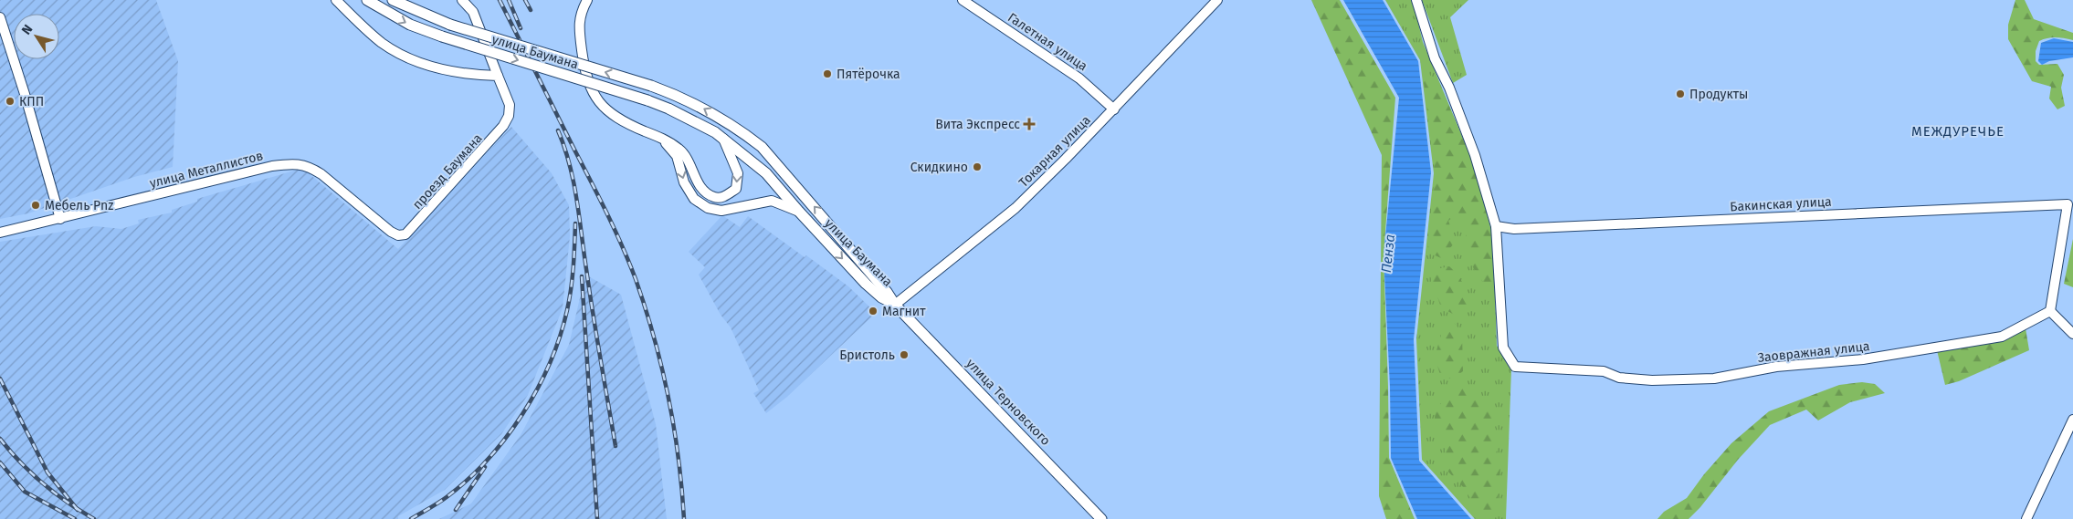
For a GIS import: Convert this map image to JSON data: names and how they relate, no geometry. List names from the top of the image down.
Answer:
{
  "streets": {
    "main road": ["улица Баумана", "улица Терновского"],
    "street": [
      "Галетная улица",
      "Токарная улица",
      "улица Металлистов",
      "проезд Баумана",
      "Бакинская улица",
      "Заовражная улица"
    ]
  },
  "crossings": [
    ["Галетная улица", "Токарная улица"],
    ["улица Баумана", "Токарная улица"],
    ["улица Баумана", "улица Терновского"],
    ["Токарная улица", "улица Терновского"],
    ["улица Металлистов", "проезд Баумана"],
    ["Бакинская улица", "Заовражная улица"]
  ],
  "districts": ["МЕЖДУРЕЧЬЕ"],
  "water": ["Пенза"],
  "places": {
    "other": [
      "Пятёрочка",
      "Продукты",
      "КПП",
      "Скидкино",
      "Мебель Pnz",
      "Магнит",
      "Бристоль"
    ],
    "health": ["Вита Экспресс"]
  },
  "north": "top left"
}
